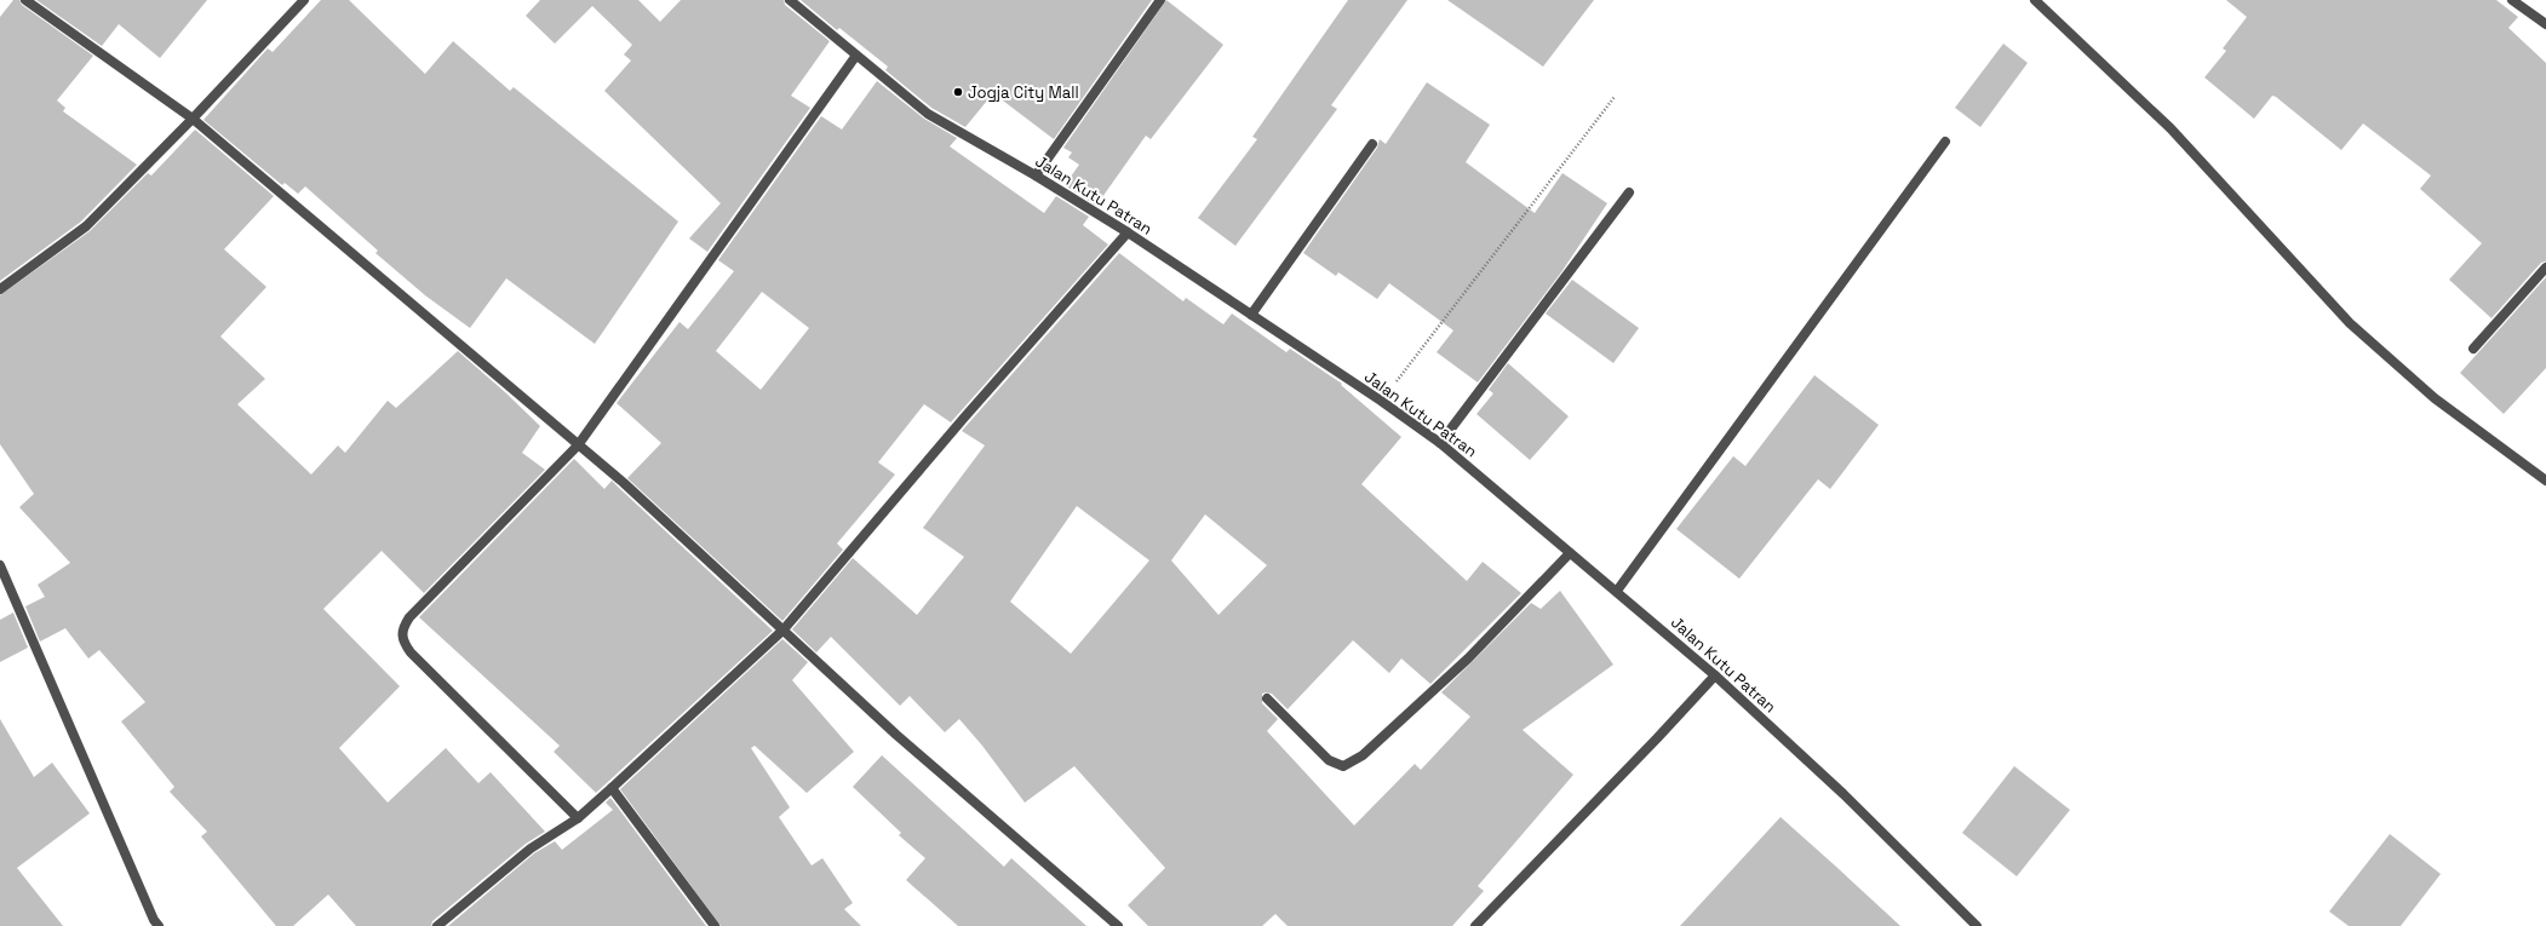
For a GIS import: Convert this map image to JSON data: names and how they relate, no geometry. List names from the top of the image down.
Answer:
{
  "streets": {
    "street": ["Jalan Kutu Patran"]
  },
  "places": ["Jogja City Mall"]
}
